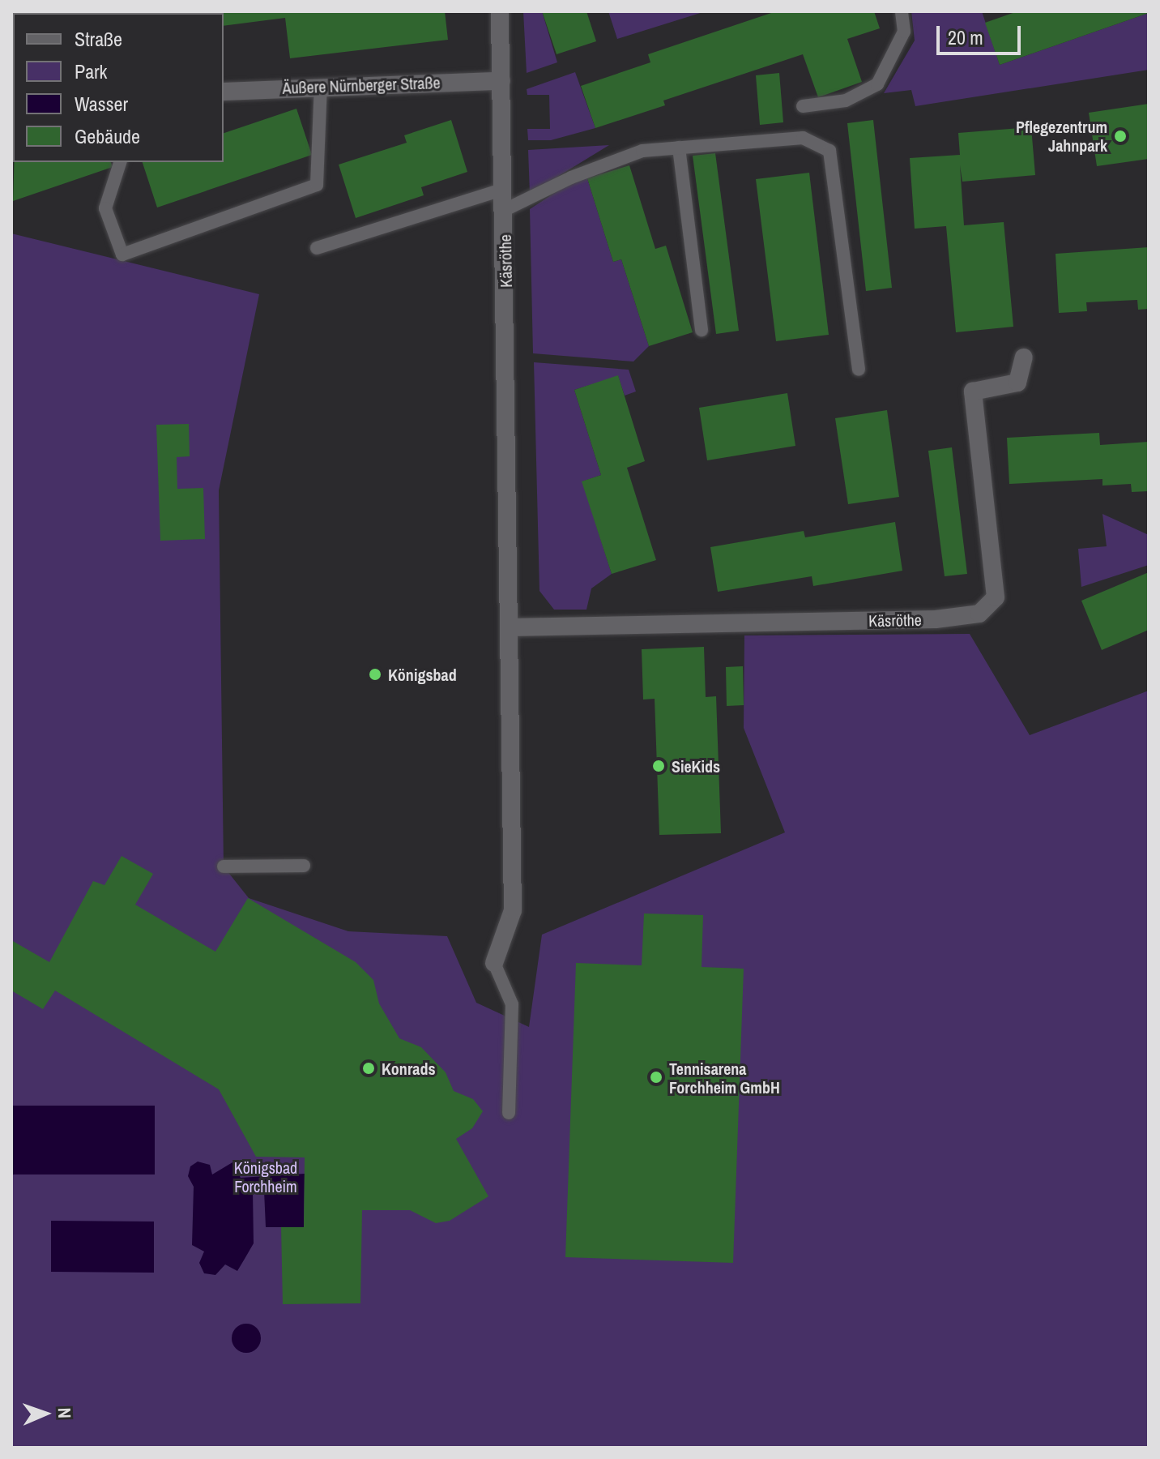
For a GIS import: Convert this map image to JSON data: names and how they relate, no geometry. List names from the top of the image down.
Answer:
{
  "streets": {
    "street": ["Äußere Nürnberger Straße", "Käsröthe"]
  },
  "crossings": [
    ["Äußere Nürnberger Straße", "Käsröthe"]
  ],
  "parks": ["Königsbad Forchheim"],
  "places": [
    "Pflegezentrum Jahnpark",
    "Königsbad",
    "SieKids",
    "Konrads",
    "Tennisarena Forchheim GmbH"
  ],
  "legend": [
    "Straße",
    "Park",
    "Wasser",
    "Gebäude"
  ],
  "scale_bar": "20 m",
  "north": "right"
}
